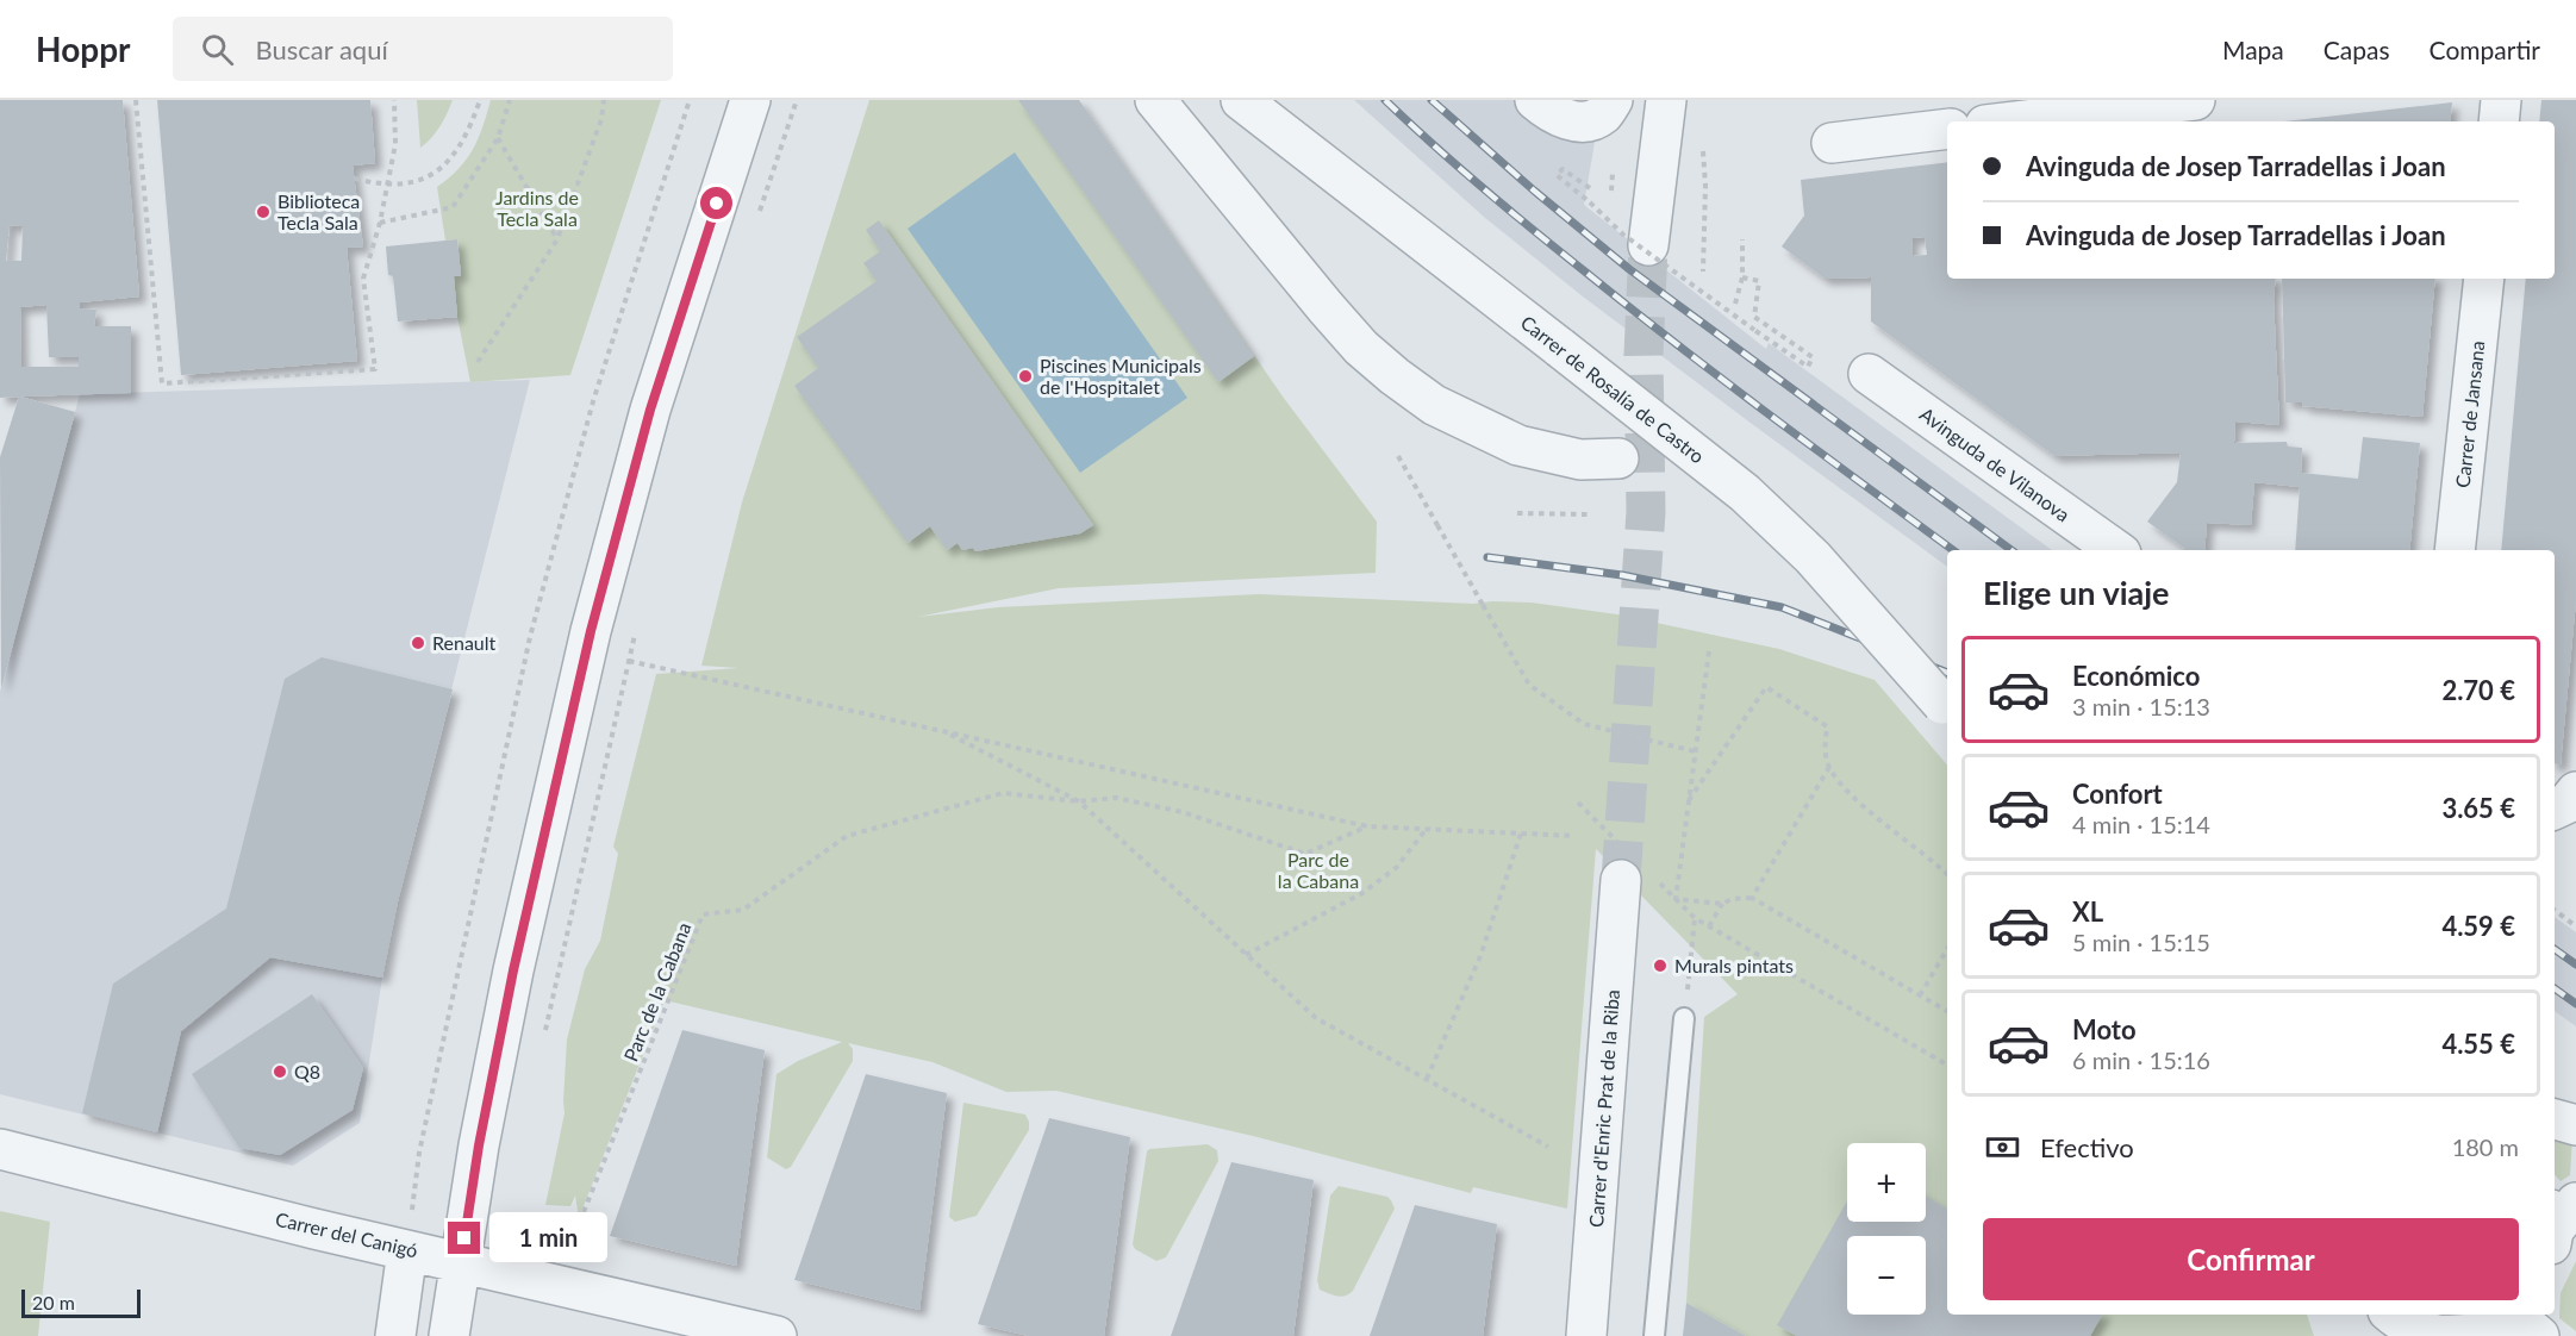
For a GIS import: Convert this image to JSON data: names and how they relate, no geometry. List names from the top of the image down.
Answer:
{
  "streets": {
    "street": [
      "Carrer de Rosalía de Castro",
      "Carrer de Jansana",
      "Avinguda de Vilanova",
      "Carrer d'Enric Prat de la Riba",
      "Carrer del Canigó"
    ],
    "path": ["Parc de la Cabana"]
  },
  "parks": ["Jardins de Tecla Sala", "Parc de la Cabana"],
  "places": [
    "Biblioteca Tecla Sala",
    "Piscines Municipals de l'Hospitalet",
    "Renault",
    "Murals pintats",
    "Q8"
  ],
  "scale_bar": "20 m",
  "page": {
    "header": "Hoppr",
    "search": "Buscar aquí",
    "nav": ["Mapa", "Capas", "Compartir"],
    "banner": ["Avinguda de Josep Tarradellas i Joan", "Avinguda de Josep Tarradellas i Joan"],
    "heading": "Elige un viaje",
    "list": [
      {
        "name": "Económico",
        "note": "3 min · 15:13",
        "value": "2.70 €"
      },
      {
        "name": "Confort",
        "note": "4 min · 15:14",
        "value": "3.65 €"
      },
      {
        "name": "XL",
        "note": "5 min · 15:15",
        "value": "4.59 €"
      },
      {
        "name": "Moto",
        "note": "6 min · 15:16",
        "value": "4.55 €"
      }
    ],
    "pay": ["Efectivo", "180 m"],
    "map_buttons": ["+", "−"],
    "buttons": "Confirmar",
    "bubble": "1 min",
    "scale": "20 m"
  }
}
